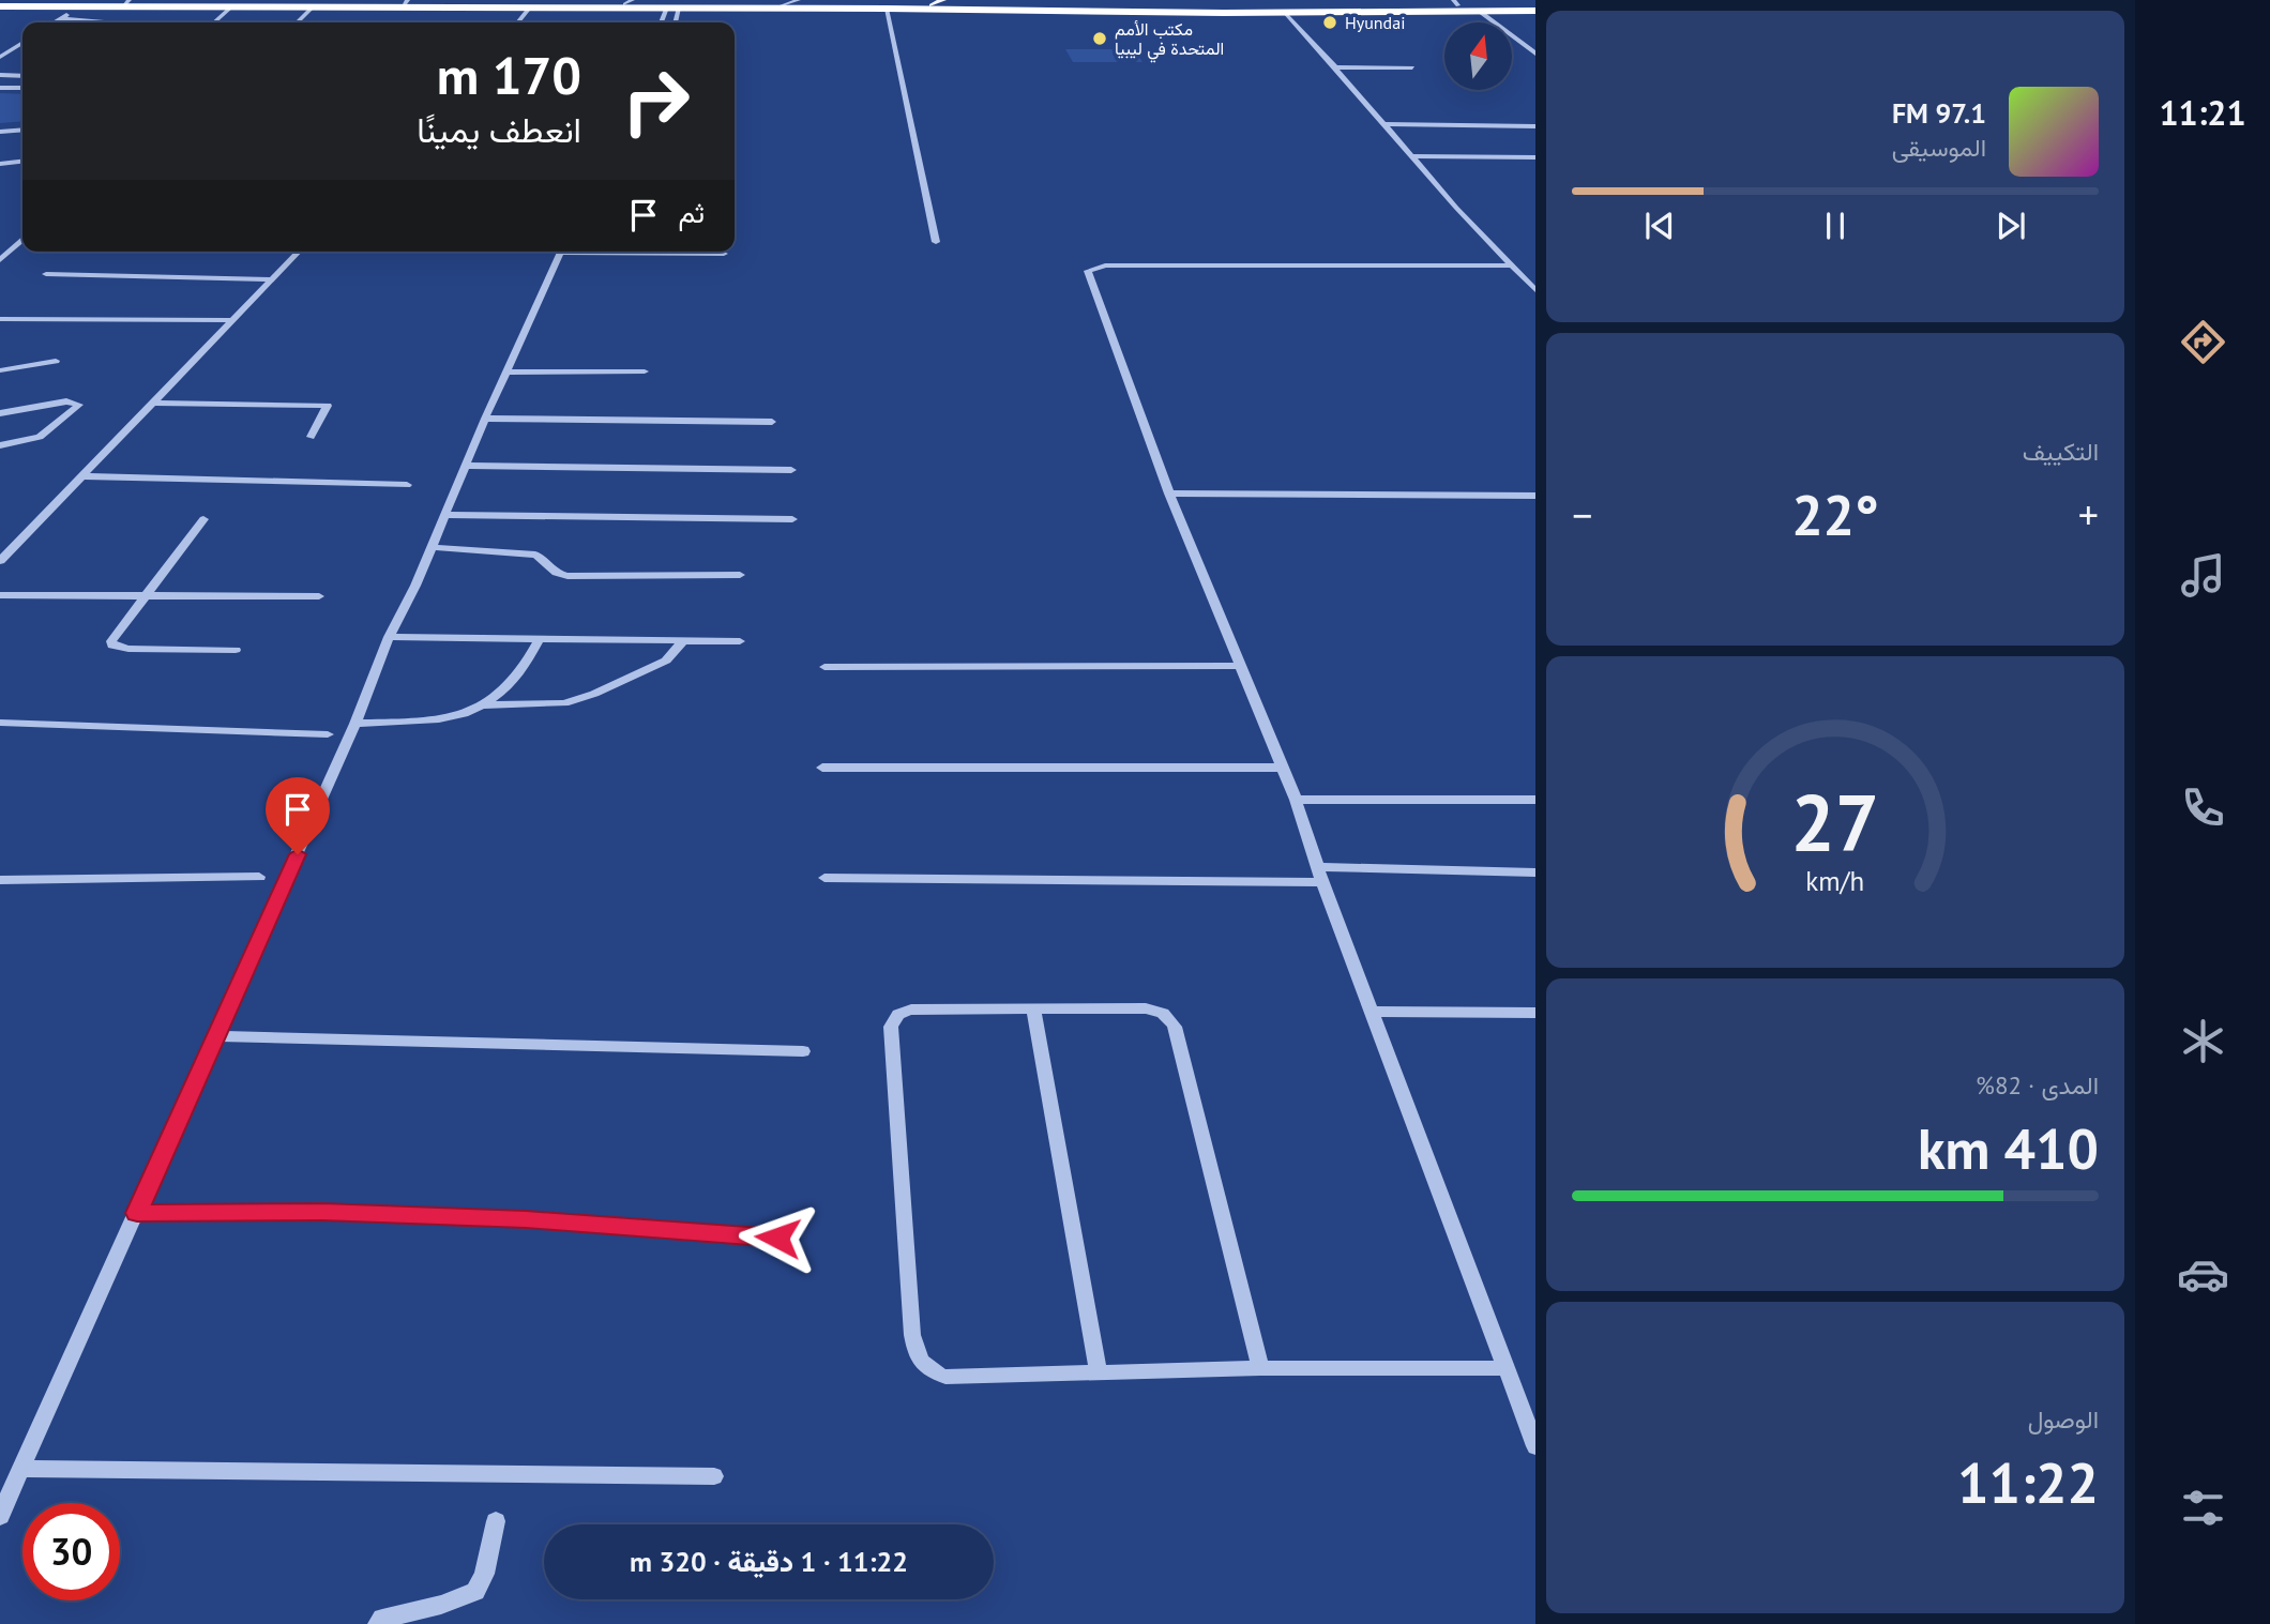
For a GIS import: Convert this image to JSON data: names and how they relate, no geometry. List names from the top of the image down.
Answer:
{
  "places": ["Hyundai", "مكتب الأمم المتحدة في ليبيا"],
  "north": "top",
  "page": {
    "tabs": "11:21",
    "turn": ["170 m", "انعطف يمينًا"],
    "song": ["97.1 FM", "الموسيقى"],
    "then": "ثم",
    "tile": [
      "التكييف",
      ["المدى · 82%", "410 km"],
      ["الوصول", "11:22"]
    ],
    "heat": ["−", "22°", "+"],
    "limit": "30",
    "trip": "11:22 · 1 دقيقة · 320 m",
    "gauge": ["27", "km/h"]
  }
}
